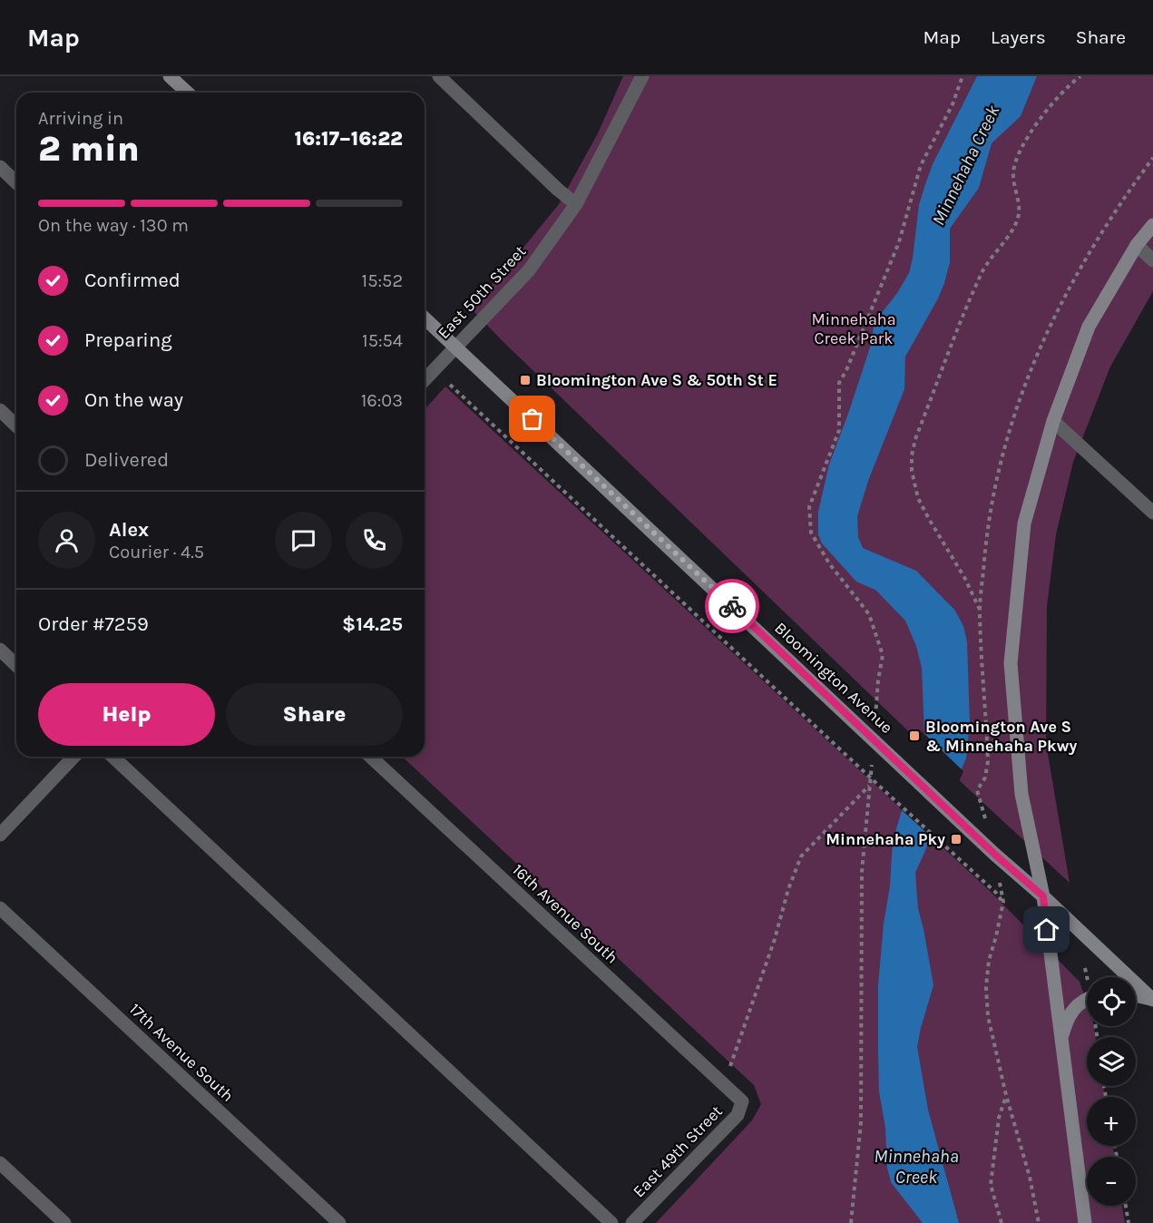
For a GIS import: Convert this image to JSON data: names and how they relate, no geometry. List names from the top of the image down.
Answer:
{
  "streets": {
    "street": [
      "East 50th Street",
      "Bloomington Avenue",
      "16th Avenue South",
      "17th Avenue South",
      "East 49th Street"
    ]
  },
  "crossings": [
    ["East 50th Street", "Bloomington Avenue"],
    ["16th Avenue South", "East 49th Street"]
  ],
  "water": ["Minnehaha Creek"],
  "parks": ["Minnehaha Creek Park"],
  "places": {
    "transit": ["Bloomington Ave S & 50th St E", "Bloomington Ave S & Minnehaha Pkwy", "Minnehaha Pky"]
  },
  "page": {
    "header": "Map",
    "nav": ["Map", "Layers", "Share"],
    "heading": ["2 min", "Arriving in", "16:17–16:22"],
    "panel": [
      "Alex",
      "Courier · 4.5",
      "Order #7259",
      "$14.25"
    ],
    "bar": "On the way · 130 m",
    "list": [
      ["Confirmed", "15:52"],
      ["Preparing", "15:54"],
      ["On the way", "16:03"],
      "Delivered"
    ],
    "buttons": ["Help", "Share"],
    "map_buttons": ["+", "−"]
  }
}
